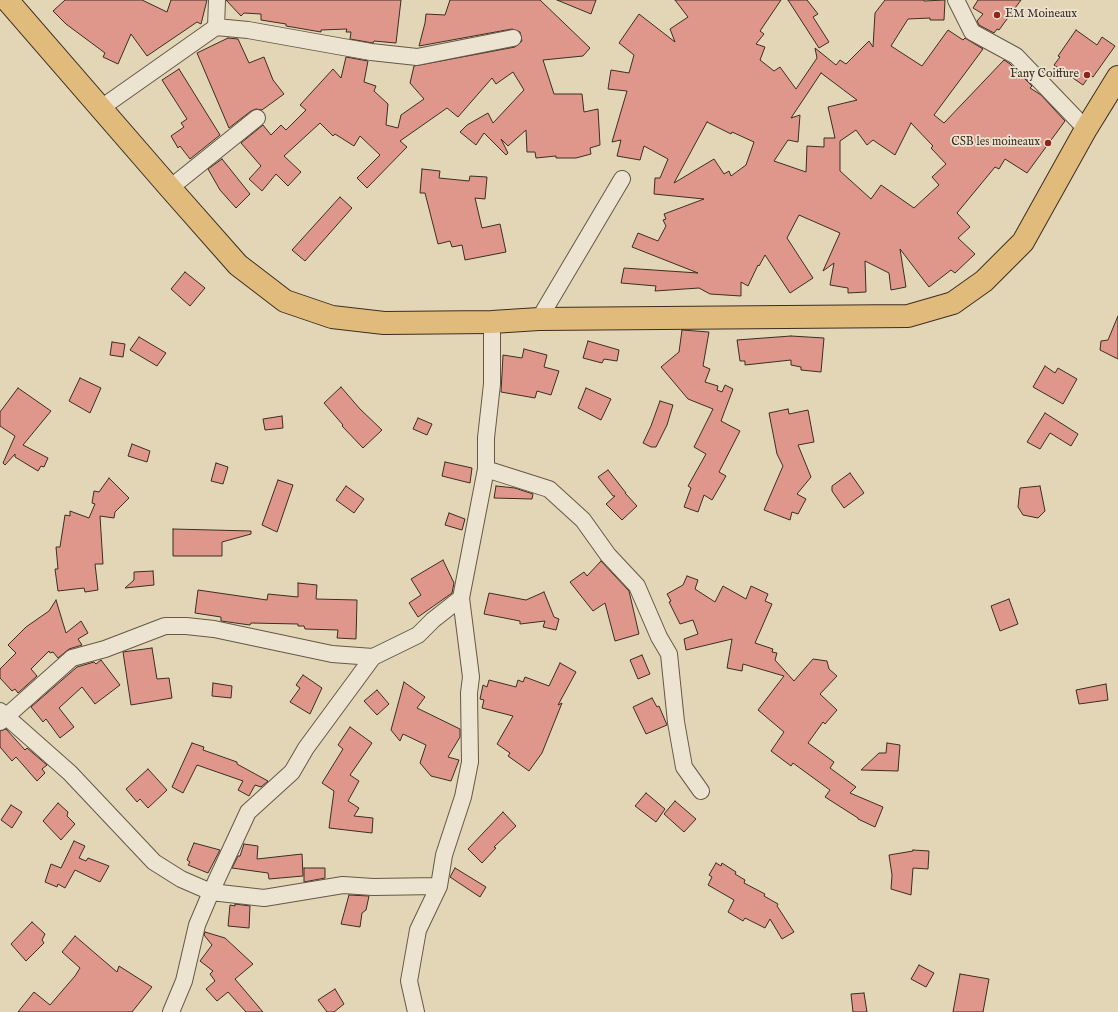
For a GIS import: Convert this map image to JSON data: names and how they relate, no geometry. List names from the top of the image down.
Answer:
{
  "places": ["EM Moineaux", "Fany Coiffure", "CSB les moineaux"]
}
